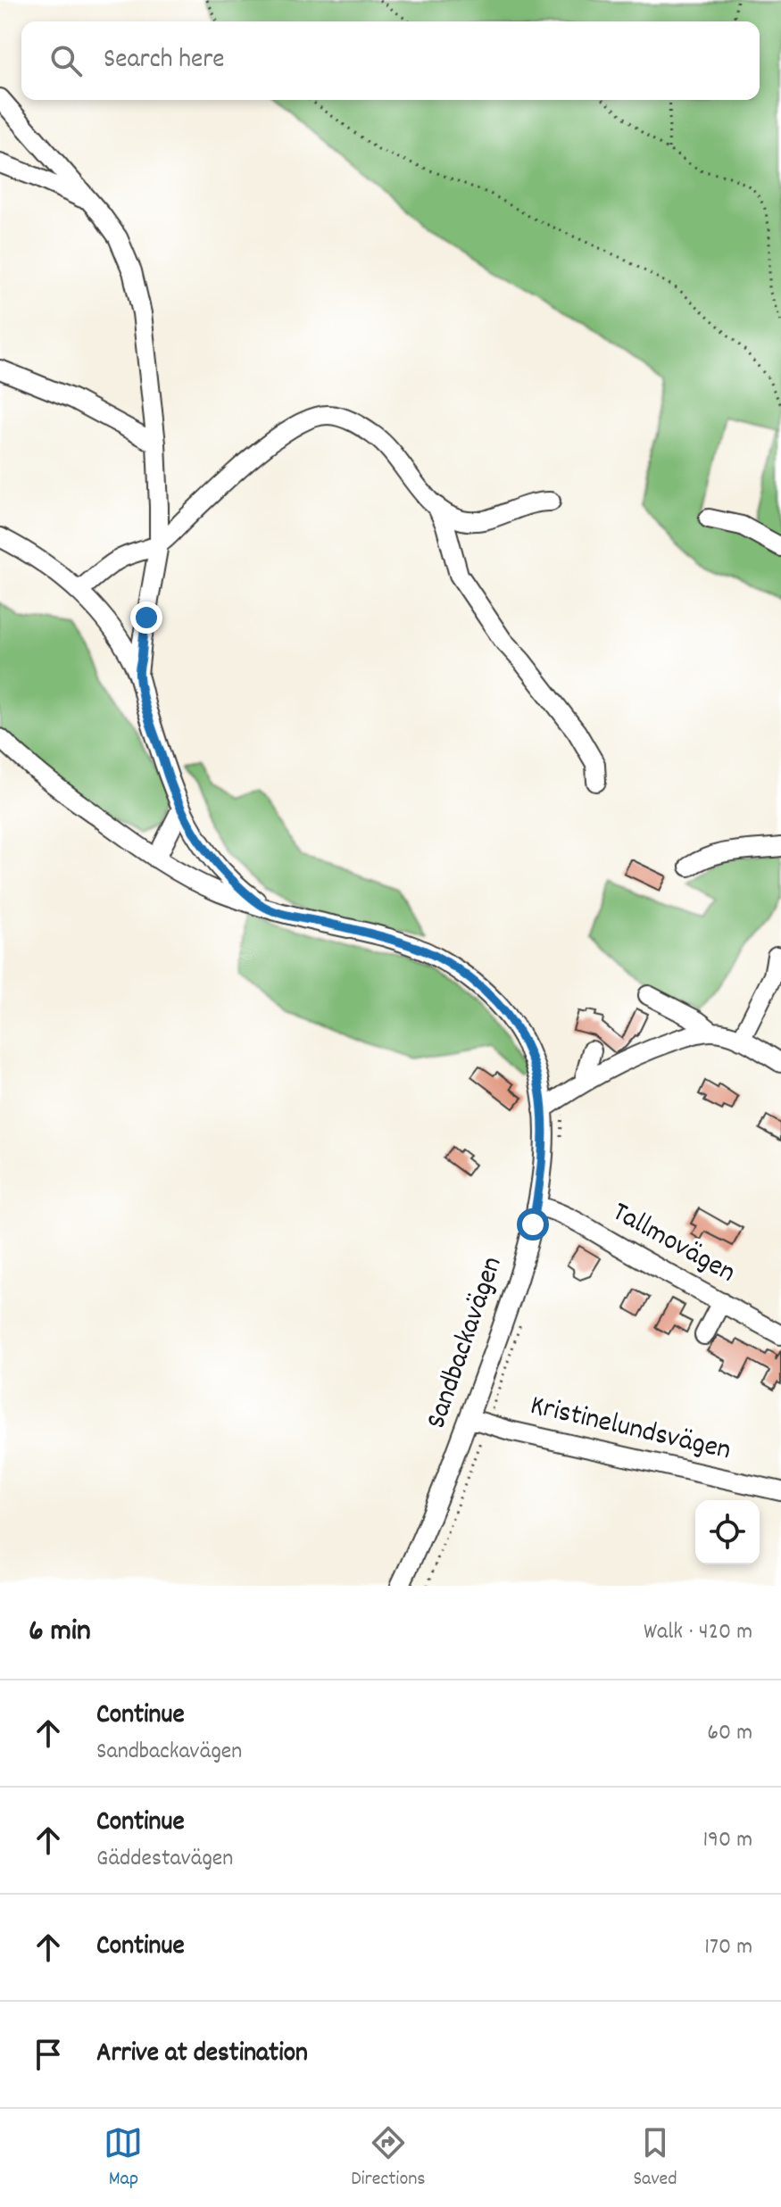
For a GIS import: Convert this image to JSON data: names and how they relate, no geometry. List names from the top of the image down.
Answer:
{
  "streets": {
    "street": ["Tallmovägen", "Sandbackavägen", "Kristinelundsvägen"]
  },
  "crossings": [
    ["Tallmovägen", "Sandbackavägen"],
    ["Sandbackavägen", "Kristinelundsvägen"]
  ],
  "page": {
    "search": "Search here",
    "heading": ["6 min", "Walk · 420 m"],
    "list": [
      ["Continue", "Sandbackavägen", "60 m"],
      ["Continue", "Gäddestavägen", "190 m"],
      ["Continue", "170 m"],
      "Arrive at destination"
    ],
    "nav": ["Map", "Directions", "Saved"]
  }
}
